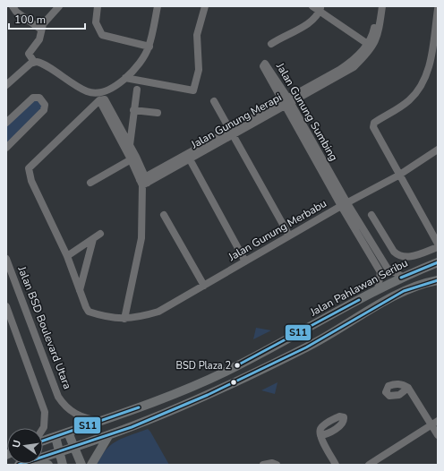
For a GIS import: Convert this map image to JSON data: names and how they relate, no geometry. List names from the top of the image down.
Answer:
{
  "streets": {
    "main road": ["Jalan Pahlawan Seribu"],
    "street": [
      "Jalan Gunung Sumbing",
      "Jalan Gunung Merapi",
      "Jalan Gunung Merbabu",
      "Jalan BSD Boulevard Utara"
    ]
  },
  "crossings": [
    ["Jalan Gunung Sumbing", "Jalan Gunung Merapi"],
    ["Jalan Gunung Sumbing", "Jalan Gunung Merbabu"],
    ["Jalan Gunung Sumbing", "Jalan Pahlawan Seribu"],
    ["Jalan Pahlawan Seribu", "Jalan BSD Boulevard Utara"]
  ],
  "places": ["BSD Plaza 2"],
  "lines": ["transit line S11"],
  "scale_bar": "100 m",
  "north": "left"
}
